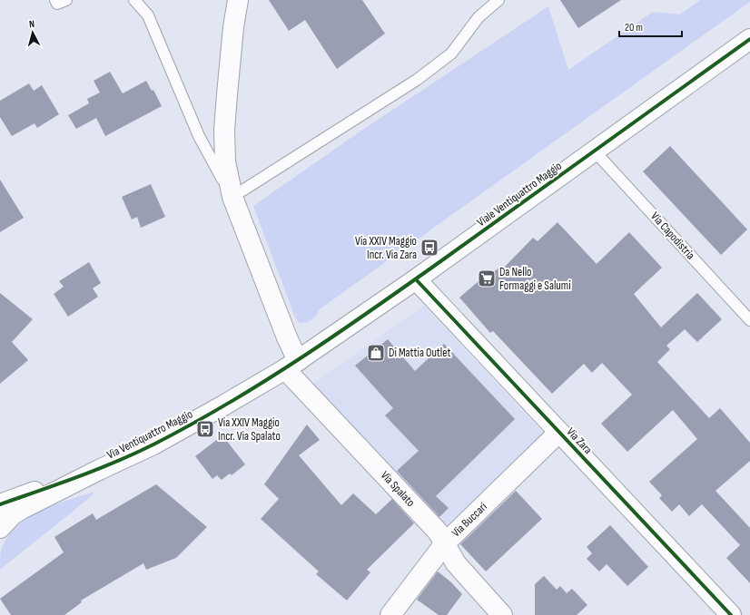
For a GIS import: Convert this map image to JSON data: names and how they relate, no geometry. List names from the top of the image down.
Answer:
{
  "streets": {
    "street": [
      "Viale Ventiquattro Maggio",
      "Via Ventiquattro Maggio",
      "Via Zara",
      "Via Spalato",
      "Via Buccari"
    ],
    "lane": ["Via Capodistria"]
  },
  "crossings": [
    ["Viale Ventiquattro Maggio", "Via Capodistria"],
    ["Viale Ventiquattro Maggio", "Via Ventiquattro Maggio"],
    ["Viale Ventiquattro Maggio", "Via Zara"],
    ["Viale Ventiquattro Maggio", "Via Spalato"],
    ["Via Ventiquattro Maggio", "Via Spalato"],
    ["Via Zara", "Via Buccari"],
    ["Via Spalato", "Via Buccari"]
  ],
  "places": {
    "bus stop": ["Via XXIV Maggio Incr. Via Zara", "Via XXIV Maggio Incr. Via Spalato"],
    "supermarket": ["Da Nello Formaggi e Salumi"],
    "shop": ["Di Mattia Outlet"]
  },
  "scale_bar": "20 m",
  "north": "top"
}
